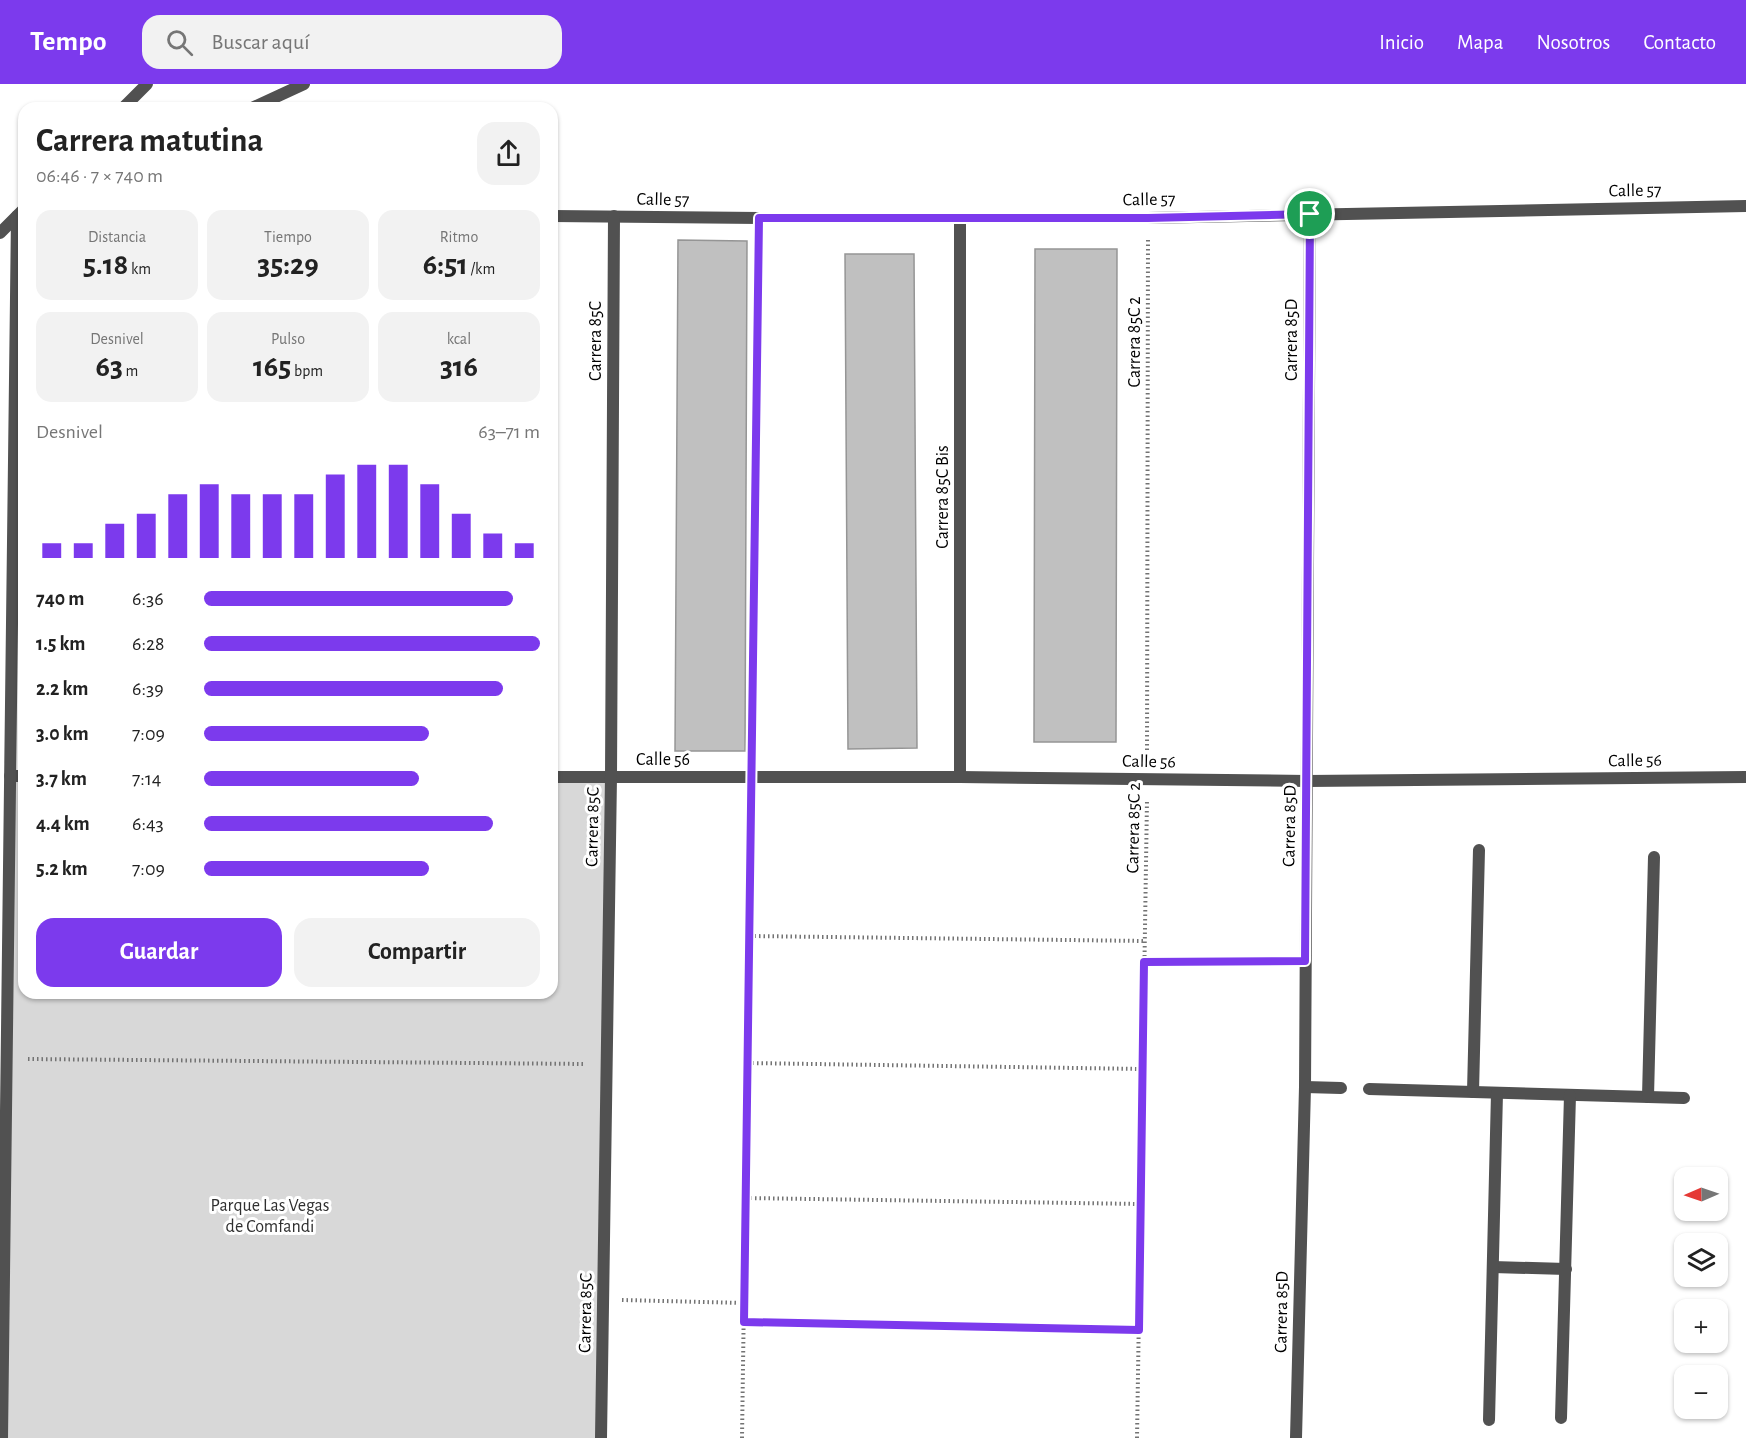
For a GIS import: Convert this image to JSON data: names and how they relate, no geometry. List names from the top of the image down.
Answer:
{
  "streets": {
    "street": [
      "Calle 57",
      "Carrera 85D",
      "Carrera 85C",
      "Carrera 85C Bis",
      "Calle 56"
    ],
    "path": ["Carrera 85C 2"]
  },
  "crossings": [
    ["Calle 57", "Carrera 85D"],
    ["Calle 57", "Carrera 85C"],
    ["Calle 57", "Carrera 85C 2"],
    ["Calle 57", "Carrera 85C Bis"],
    ["Carrera 85D", "Calle 56"],
    ["Carrera 85C", "Calle 56"],
    ["Carrera 85C 2", "Calle 56"],
    ["Carrera 85C Bis", "Calle 56"]
  ],
  "parks": ["Parque Las Vegas de Comfandi"],
  "north": "left",
  "page": {
    "header": "Tempo",
    "search": "Buscar aquí",
    "nav": [
      "Inicio",
      "Mapa",
      "Nosotros",
      "Contacto"
    ],
    "heading": ["Carrera matutina", "06:46 · 7 × 740 m"],
    "stats": [
      ["Distancia", "5.18 km"],
      ["Tiempo", "35:29"],
      ["Ritmo", "6:51 /km"],
      ["Desnivel", "63 m"],
      ["Pulso", "165 bpm"],
      ["kcal", "316"]
    ],
    "chart": ["Desnivel", "63–71 m"],
    "list": [
      {
        "name": "740 m",
        "note": "6:36"
      },
      {
        "name": "1.5 km",
        "note": "6:28"
      },
      {
        "name": "2.2 km",
        "note": "6:39"
      },
      {
        "name": "3.0 km",
        "note": "7:09"
      },
      {
        "name": "3.7 km",
        "note": "7:14"
      },
      {
        "name": "4.4 km",
        "note": "6:43"
      },
      {
        "name": "5.2 km",
        "note": "7:09"
      }
    ],
    "buttons": ["Guardar", "Compartir"],
    "map_buttons": ["+", "−"]
  }
}
